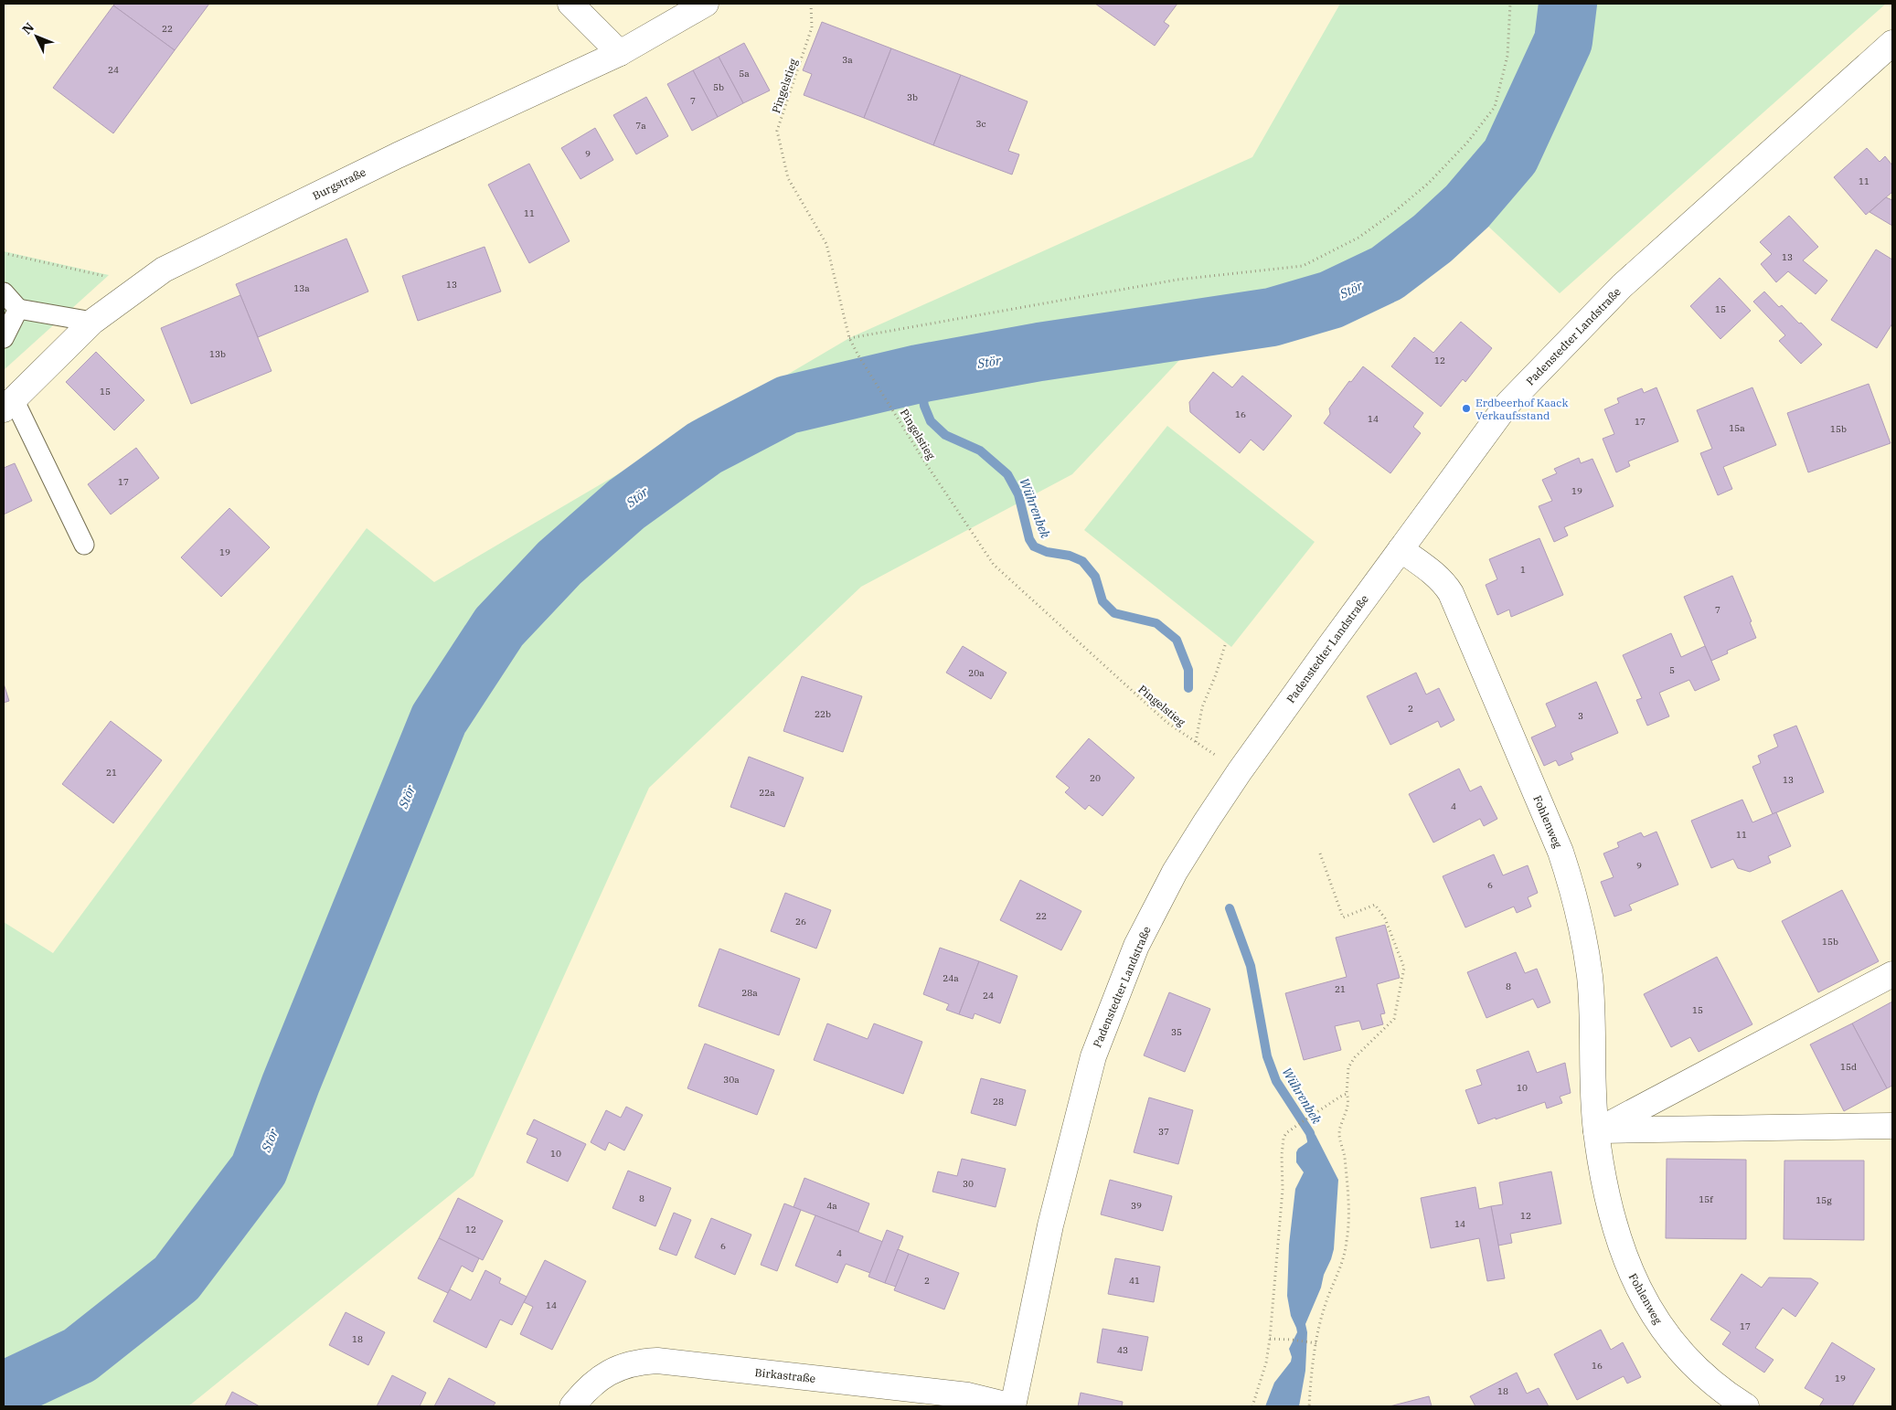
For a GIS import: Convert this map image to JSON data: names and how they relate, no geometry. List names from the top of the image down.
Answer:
{
  "streets": {
    "street": [
      "Burgstraße",
      "Padenstedter Landstraße",
      "Fohlenweg",
      "Birkastraße"
    ],
    "path": ["Pingelstieg"]
  },
  "crossings": [
    ["Pingelstieg", "Padenstedter Landstraße"],
    ["Padenstedter Landstraße", "Fohlenweg"],
    ["Padenstedter Landstraße", "Birkastraße"]
  ],
  "water": ["Stör", "Wührenbek"],
  "places": ["Erdbeerhof Kaack Verkaufsstand"],
  "house_numbers": [
    "22",
    "3a",
    "24",
    "5a",
    "5b",
    "3b",
    "7",
    "3c",
    "7a",
    "9",
    "11",
    "11",
    "13",
    "13",
    "13a",
    "15",
    "13b",
    "12",
    "15",
    "16",
    "14",
    "17",
    "15a",
    "15b",
    "17",
    "19",
    "19",
    "1",
    "7",
    "5",
    "20a",
    "2",
    "22b",
    "3",
    "21",
    "20",
    "13",
    "22a",
    "4",
    "11",
    "9",
    "6",
    "22",
    "26",
    "15b",
    "24a",
    "8",
    "21",
    "28a",
    "24",
    "15",
    "35",
    "15d",
    "30a",
    "10",
    "28",
    "37",
    "10",
    "30",
    "8",
    "15f",
    "15g",
    "4a",
    "39",
    "12",
    "14",
    "12",
    "6",
    "4",
    "2",
    "41",
    "14",
    "17",
    "18",
    "43",
    "16",
    "19",
    "18"
  ],
  "north": "top left"
}
